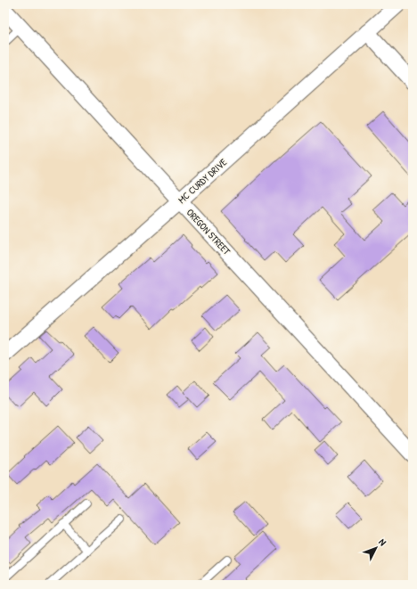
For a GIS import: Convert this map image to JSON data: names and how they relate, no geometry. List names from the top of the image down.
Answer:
{
  "streets": {
    "street": ["MC CURDY DRIVE", "OREGON STREET"]
  },
  "crossings": [
    ["MC CURDY DRIVE", "OREGON STREET"]
  ],
  "north": "top right"
}
